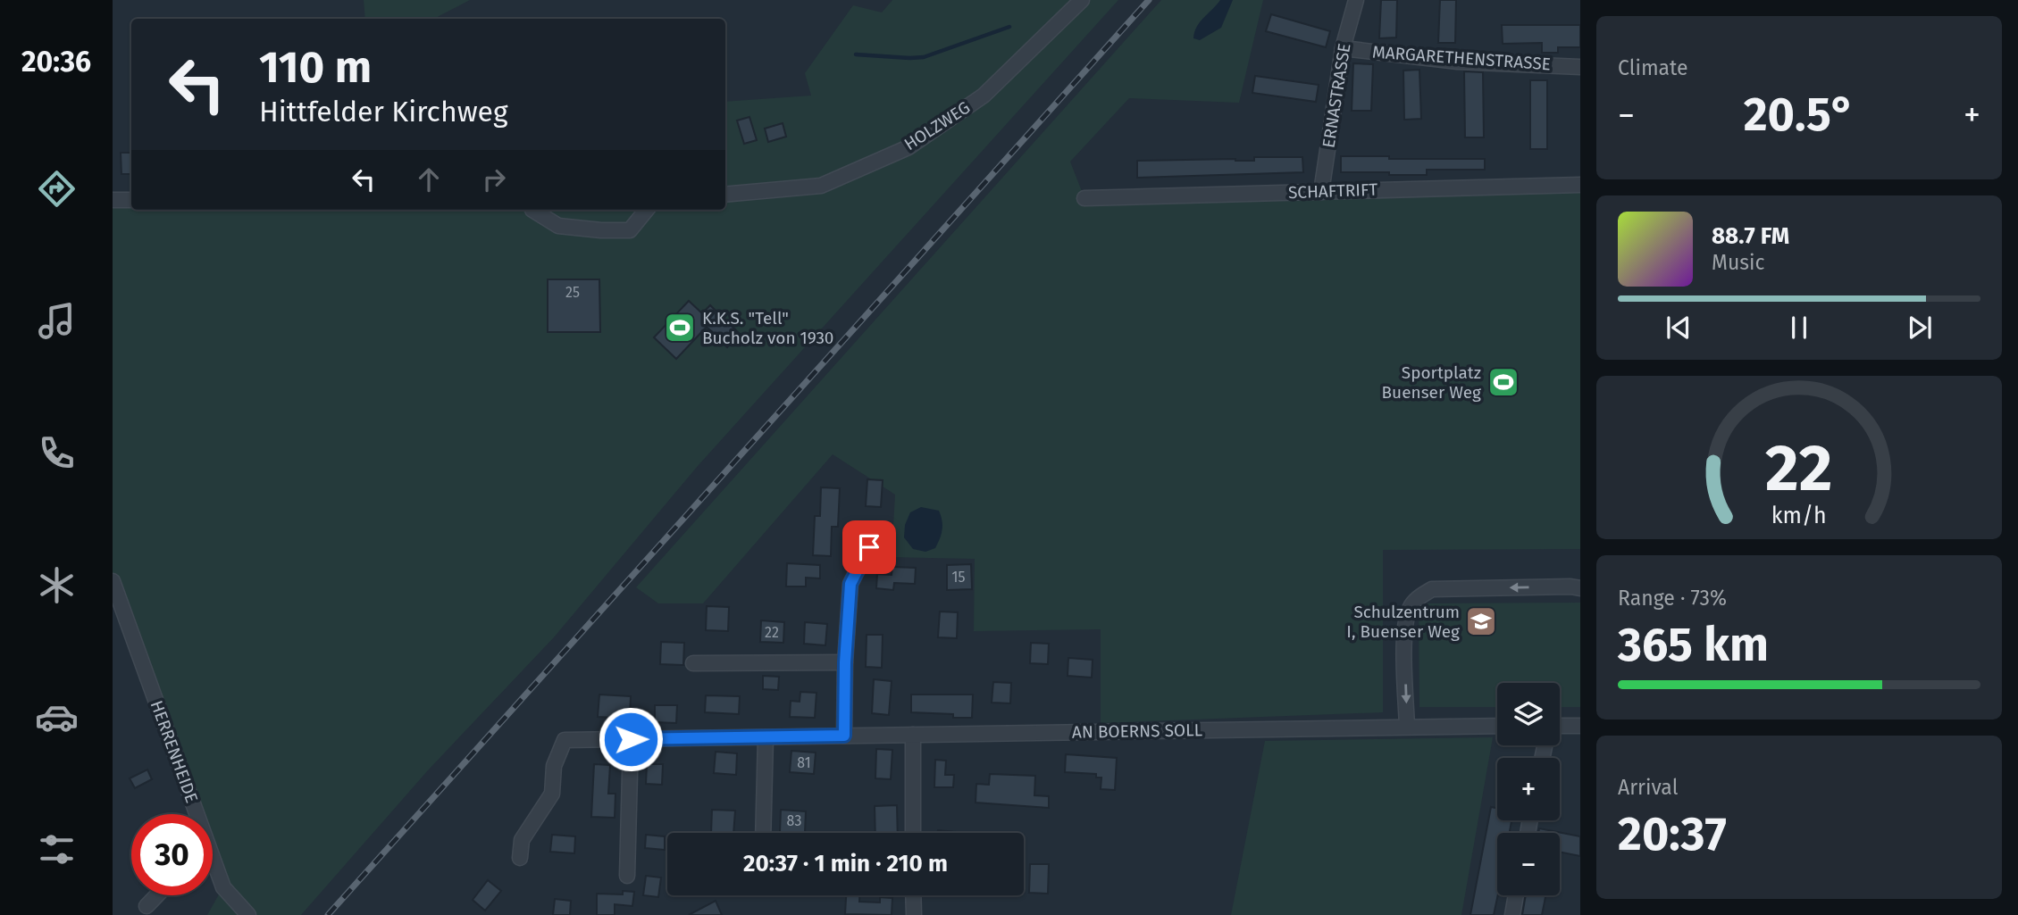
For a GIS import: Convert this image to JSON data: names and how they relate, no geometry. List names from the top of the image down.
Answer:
{
  "streets": {
    "street": [
      "MARGARETHENSTRASSE",
      "ERNASTRASSE",
      "HOLZWEG",
      "SCHAFTRIFT",
      "AN BOERNS SOLL",
      "HERRENHEIDE"
    ]
  },
  "crossings": [
    ["MARGARETHENSTRASSE", "ERNASTRASSE"],
    ["ERNASTRASSE", "SCHAFTRIFT"]
  ],
  "places": {
    "sports": ["K.K.S. \"Tell\" Bucholz von 1930", "Sportplatz Buenser Weg"],
    "school or university": ["Schulzentrum I, Buenser Weg"]
  },
  "house_numbers": [
    "25",
    "15",
    "22",
    "81",
    "83"
  ],
  "page": {
    "tabs": "20:36",
    "tile": [
      "Climate",
      ["Range · 73%", "365 km"],
      ["Arrival", "20:37"]
    ],
    "turn": ["110 m", "Hittfelder Kirchweg"],
    "heat": ["−", "20.5°", "+"],
    "song": ["88.7 FM", "Music"],
    "map_buttons": ["+", "−"],
    "limit": "30",
    "trip": "20:37 · 1 min · 210 m",
    "gauge": ["22", "km/h"]
  }
}
